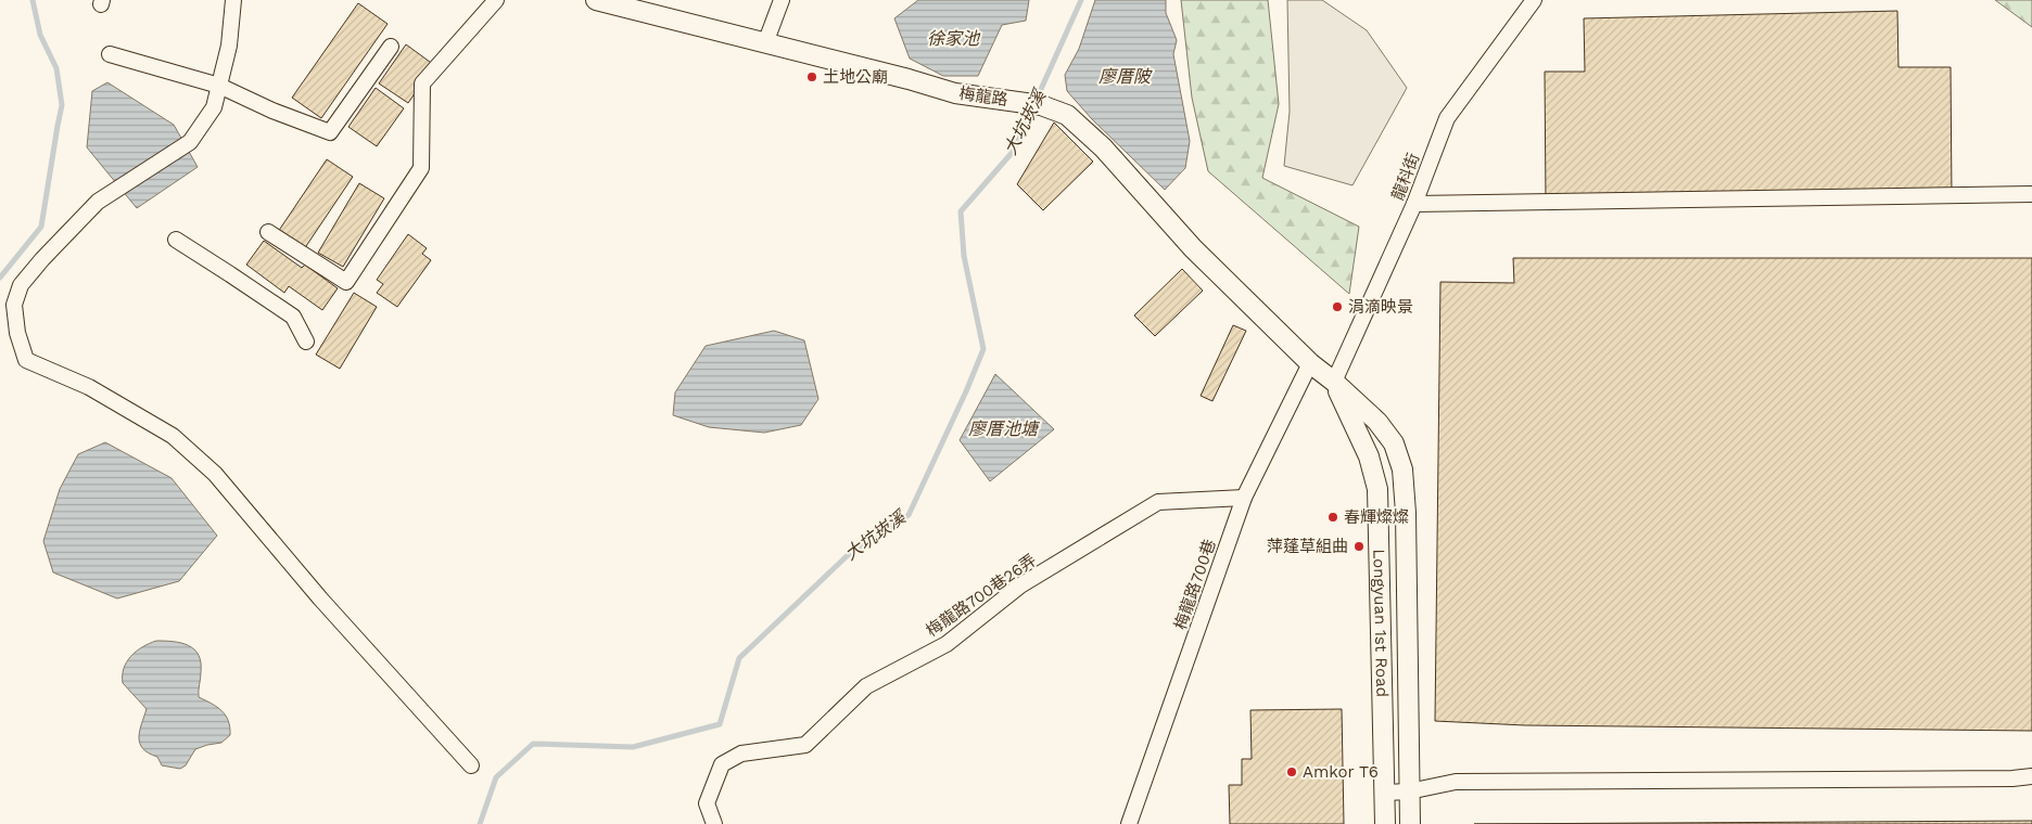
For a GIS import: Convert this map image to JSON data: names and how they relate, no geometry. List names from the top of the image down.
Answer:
{
  "streets": {
    "street": [
      "梅龍路",
      "龍科街",
      "梅龍路700巷",
      "梅龍路700巷26弄",
      "Longyuan 1st Road"
    ]
  },
  "crossings": [
    ["梅龍路", "龍科街"],
    ["梅龍路", "梅龍路700巷"],
    ["梅龍路", "Longyuan 1st Road"],
    ["龍科街", "Longyuan 1st Road"],
    ["梅龍路700巷", "梅龍路700巷26弄"]
  ],
  "water": [
    "徐家池",
    "廖厝陂",
    "大坑崁溪",
    "廖厝池塘"
  ],
  "places": [
    "土地公廟",
    "涓滴映景",
    "春輝燦燦",
    "萍蓬草組曲",
    "Amkor T6"
  ]
}
